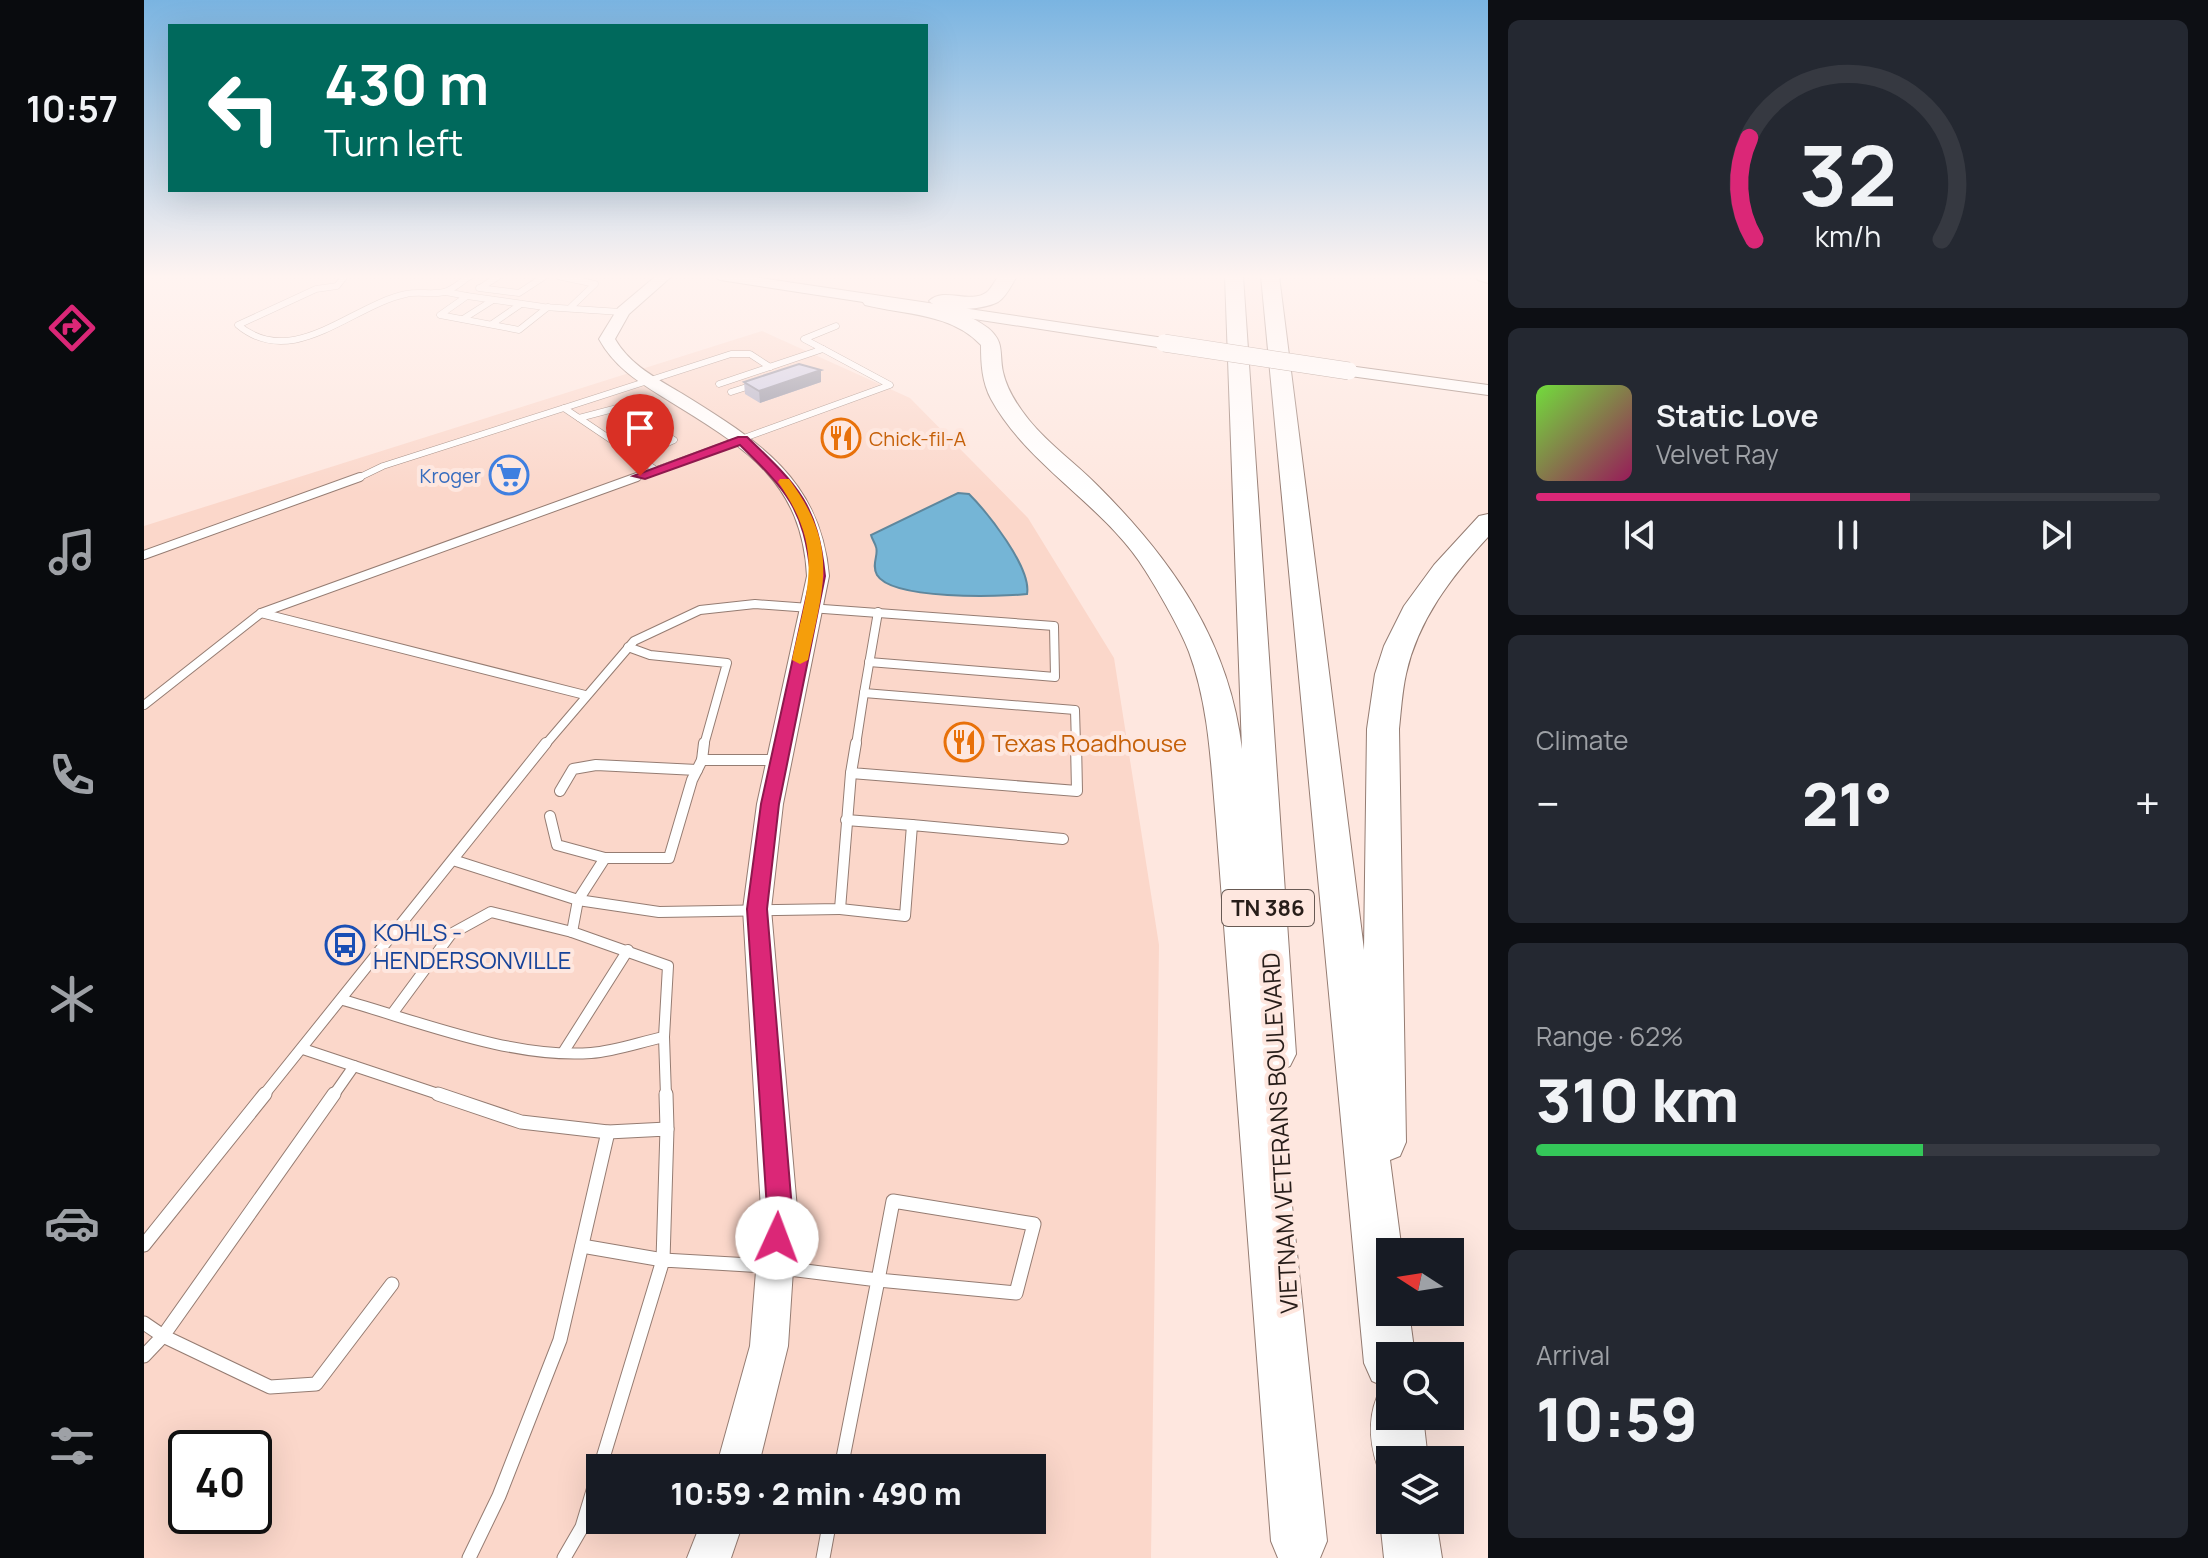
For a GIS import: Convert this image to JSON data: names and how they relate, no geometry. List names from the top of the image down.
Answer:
{
  "streets": {
    "highway": ["TN 386", "VIETNAM VETERANS BOULEVARD"]
  },
  "places": {
    "restaurant": ["Chick-fil-A", "Texas Roadhouse"],
    "supermarket": ["Kroger"],
    "bus stop": ["KOHLS - HENDERSONVILLE"]
  },
  "north": "left",
  "page": {
    "tabs": "10:57",
    "turn": ["430 m", "Turn left"],
    "song": ["Static Love", "Velvet Ray"],
    "tile": [
      "Climate",
      ["Range · 62%", "310 km"],
      ["Arrival", "10:59"]
    ],
    "heat": ["−", "21°", "+"],
    "limit": "40",
    "trip": "10:59 · 2 min · 490 m",
    "gauge": ["32", "km/h"]
  }
}
